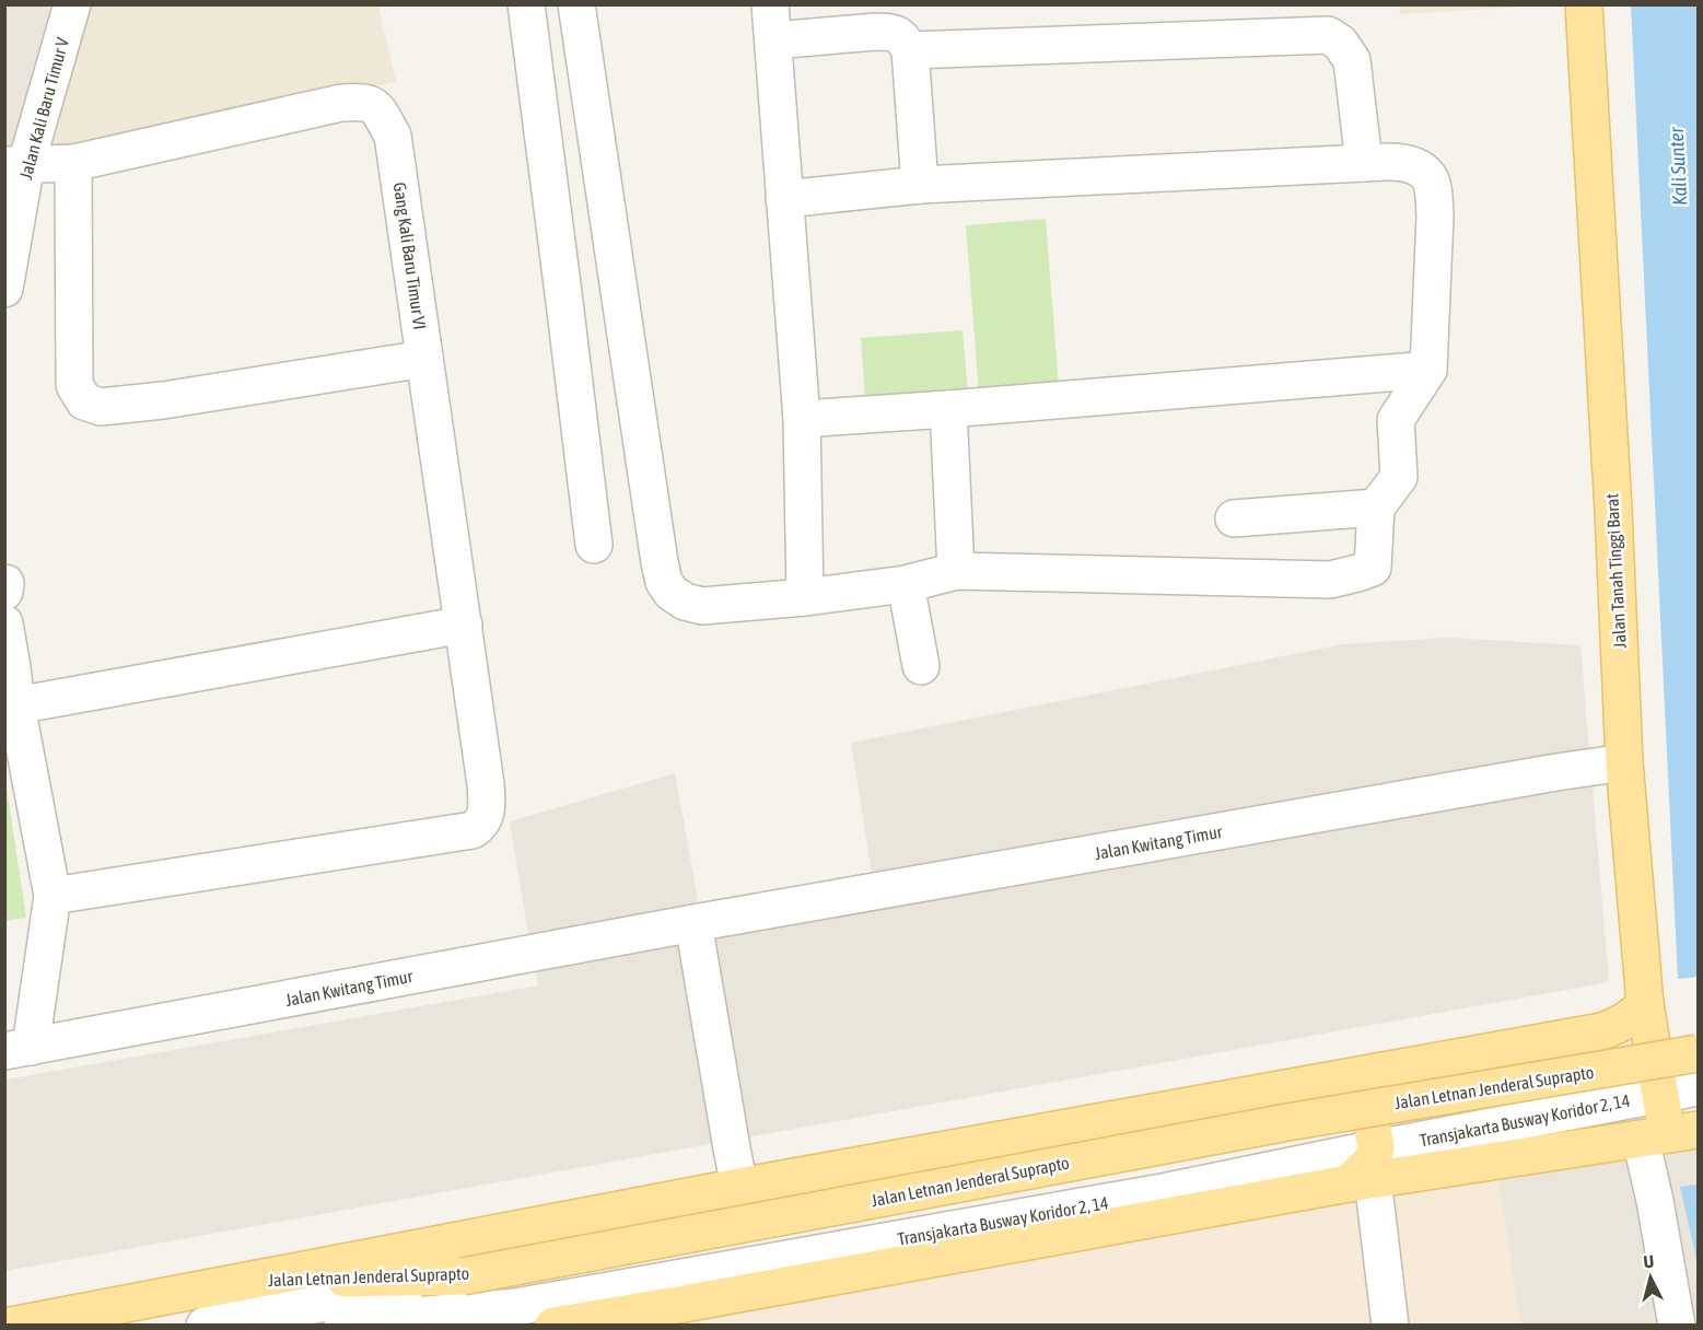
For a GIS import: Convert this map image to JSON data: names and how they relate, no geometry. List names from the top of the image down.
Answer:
{
  "streets": {
    "main road": ["Jalan Tanah Tinggi Barat", "Jalan Letnan Jenderal Suprapto"],
    "street": [
      "Jalan Kali Baru Timur V",
      "Gang Kali Baru Timur VI",
      "Jalan Kwitang Timur",
      "Transjakarta Busway Koridor 2, 14"
    ]
  },
  "crossings": [
    ["Jalan Kali Baru Timur V", "Gang Kali Baru Timur VI"],
    ["Jalan Tanah Tinggi Barat", "Jalan Kwitang Timur"],
    ["Jalan Tanah Tinggi Barat", "Jalan Letnan Jenderal Suprapto"],
    ["Jalan Tanah Tinggi Barat", "Transjakarta Busway Koridor 2, 14"]
  ],
  "water": ["Kali Sunter"],
  "north": "top"
}
